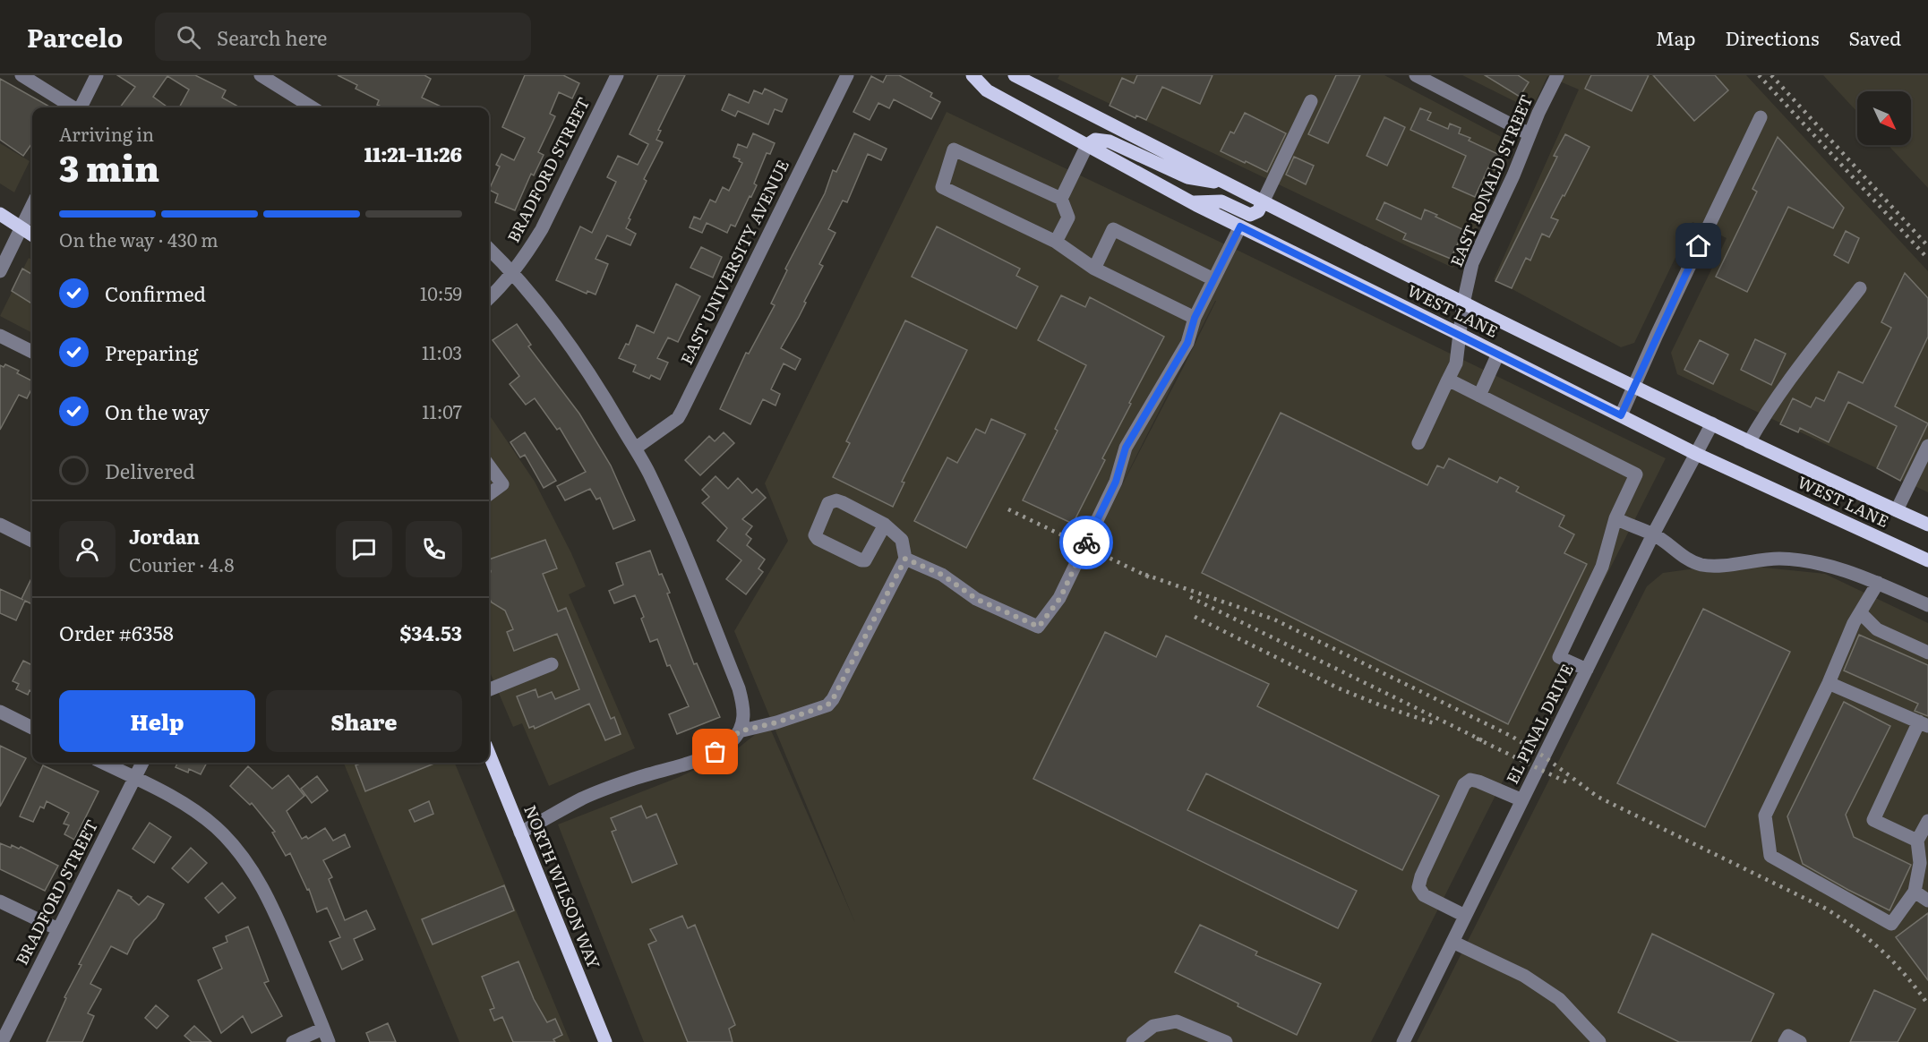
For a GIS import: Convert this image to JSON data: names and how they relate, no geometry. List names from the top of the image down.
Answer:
{
  "streets": {
    "main road": ["WEST LANE", "NORTH WILSON WAY"],
    "street": [
      "BRADFORD STREET",
      "EAST RONALD STREET",
      "EAST UNIVERSITY AVENUE",
      "EL PINAL DRIVE"
    ]
  },
  "crossings": [
    ["EAST RONALD STREET", "WEST LANE"],
    ["WEST LANE", "EL PINAL DRIVE"]
  ],
  "north": "bottom right",
  "page": {
    "header": "Parcelo",
    "search": "Search here",
    "nav": ["Map", "Directions", "Saved"],
    "heading": ["3 min", "Arriving in", "11:21–11:26"],
    "panel": [
      "Jordan",
      "Courier · 4.8",
      "Order #6358",
      "$34.53"
    ],
    "bar": "On the way · 430 m",
    "list": [
      ["Confirmed", "10:59"],
      ["Preparing", "11:03"],
      ["On the way", "11:07"],
      "Delivered"
    ],
    "buttons": ["Help", "Share"]
  }
}
